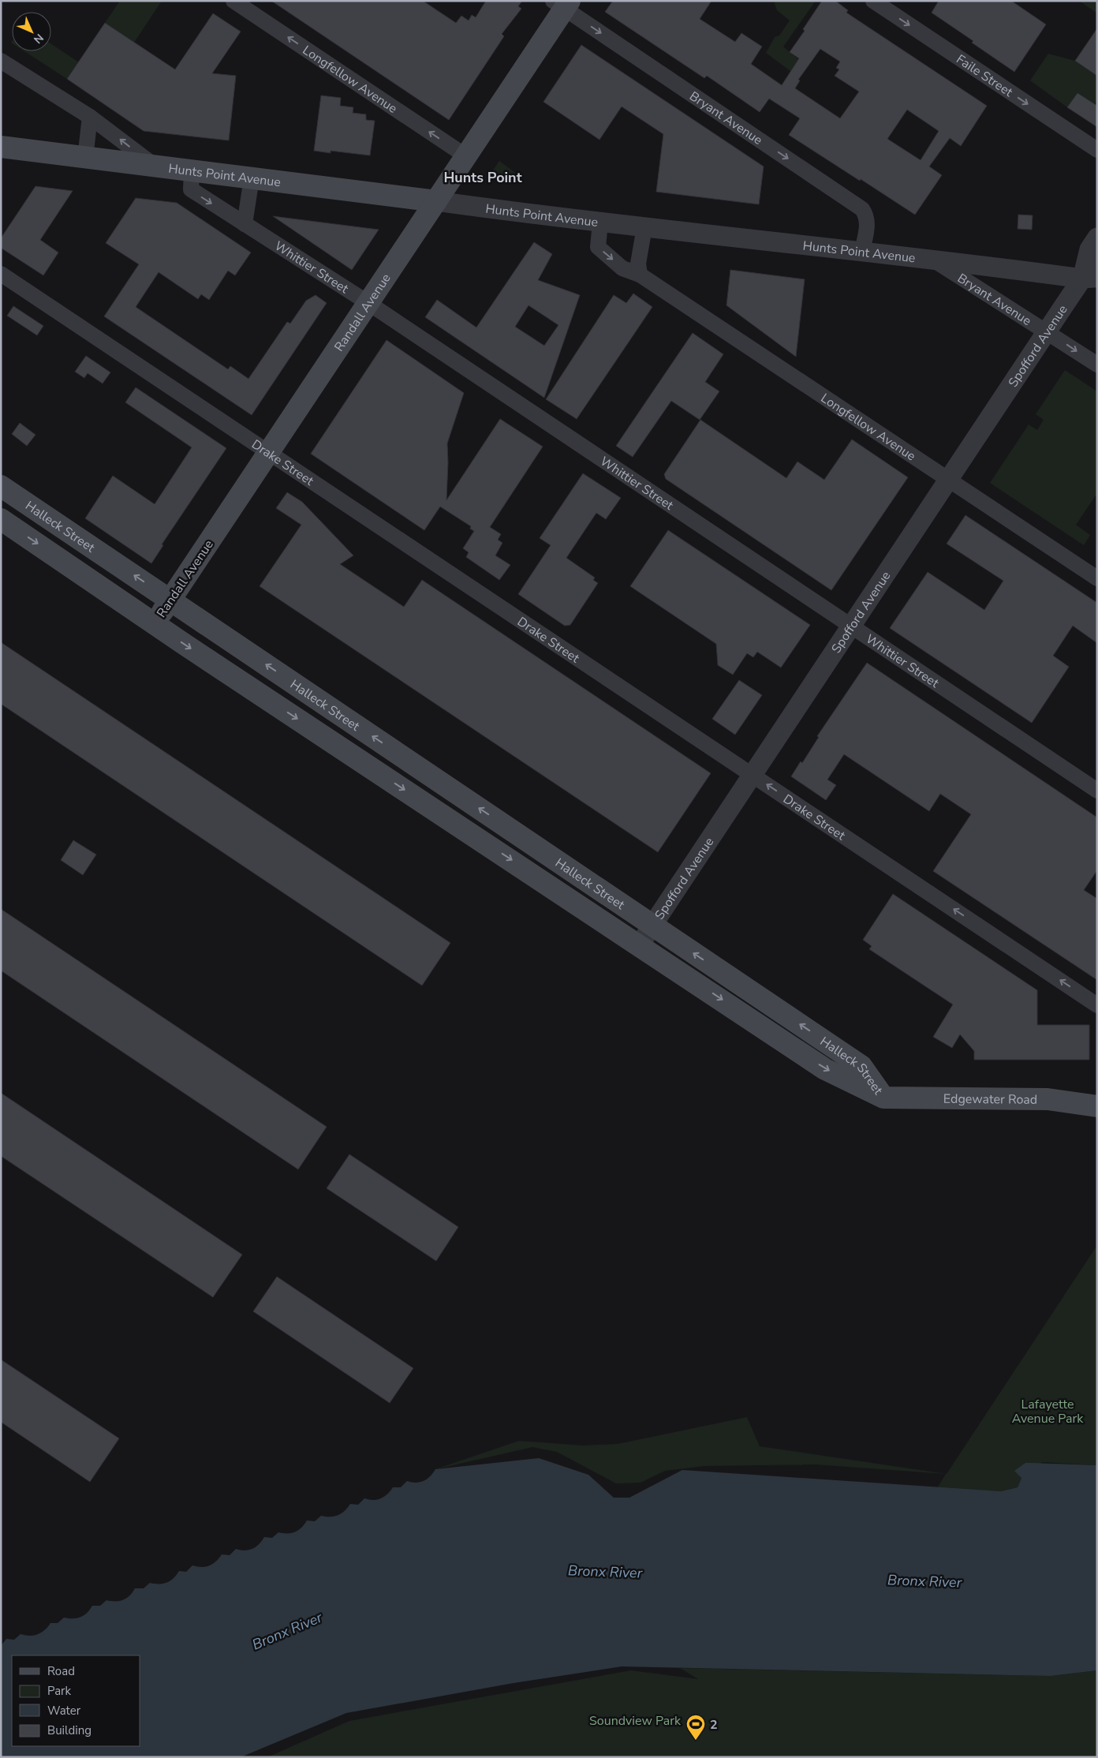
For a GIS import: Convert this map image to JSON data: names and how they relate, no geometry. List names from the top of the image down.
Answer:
{
  "streets": {
    "main road": [
      "Hunts Point Avenue",
      "Randall Avenue",
      "Halleck Street",
      "Edgewater Road"
    ],
    "street": [
      "Faile Street",
      "Longfellow Avenue",
      "Bryant Avenue",
      "Whittier Street",
      "Spofford Avenue",
      "Drake Street"
    ]
  },
  "crossings": [
    ["Longfellow Avenue", "Hunts Point Avenue"],
    ["Longfellow Avenue", "Randall Avenue"],
    ["Longfellow Avenue", "Spofford Avenue"],
    ["Bryant Avenue", "Hunts Point Avenue"],
    ["Bryant Avenue", "Randall Avenue"],
    ["Bryant Avenue", "Spofford Avenue"],
    ["Hunts Point Avenue", "Whittier Street"],
    ["Hunts Point Avenue", "Randall Avenue"],
    ["Hunts Point Avenue", "Spofford Avenue"],
    ["Whittier Street", "Randall Avenue"],
    ["Whittier Street", "Spofford Avenue"],
    ["Randall Avenue", "Drake Street"],
    ["Randall Avenue", "Halleck Street"],
    ["Spofford Avenue", "Drake Street"],
    ["Spofford Avenue", "Halleck Street"],
    ["Halleck Street", "Edgewater Road"]
  ],
  "one_way": ["Faile Street", "Bryant Avenue"],
  "districts": ["Hunts Point"],
  "water": ["Bronx River"],
  "parks": ["Lafayette Avenue Park", "Soundview Park"],
  "places": {
    "sports": ["2"]
  },
  "legend": [
    "Road",
    "Park",
    "Water",
    "Building"
  ],
  "north": "bottom right"
}
